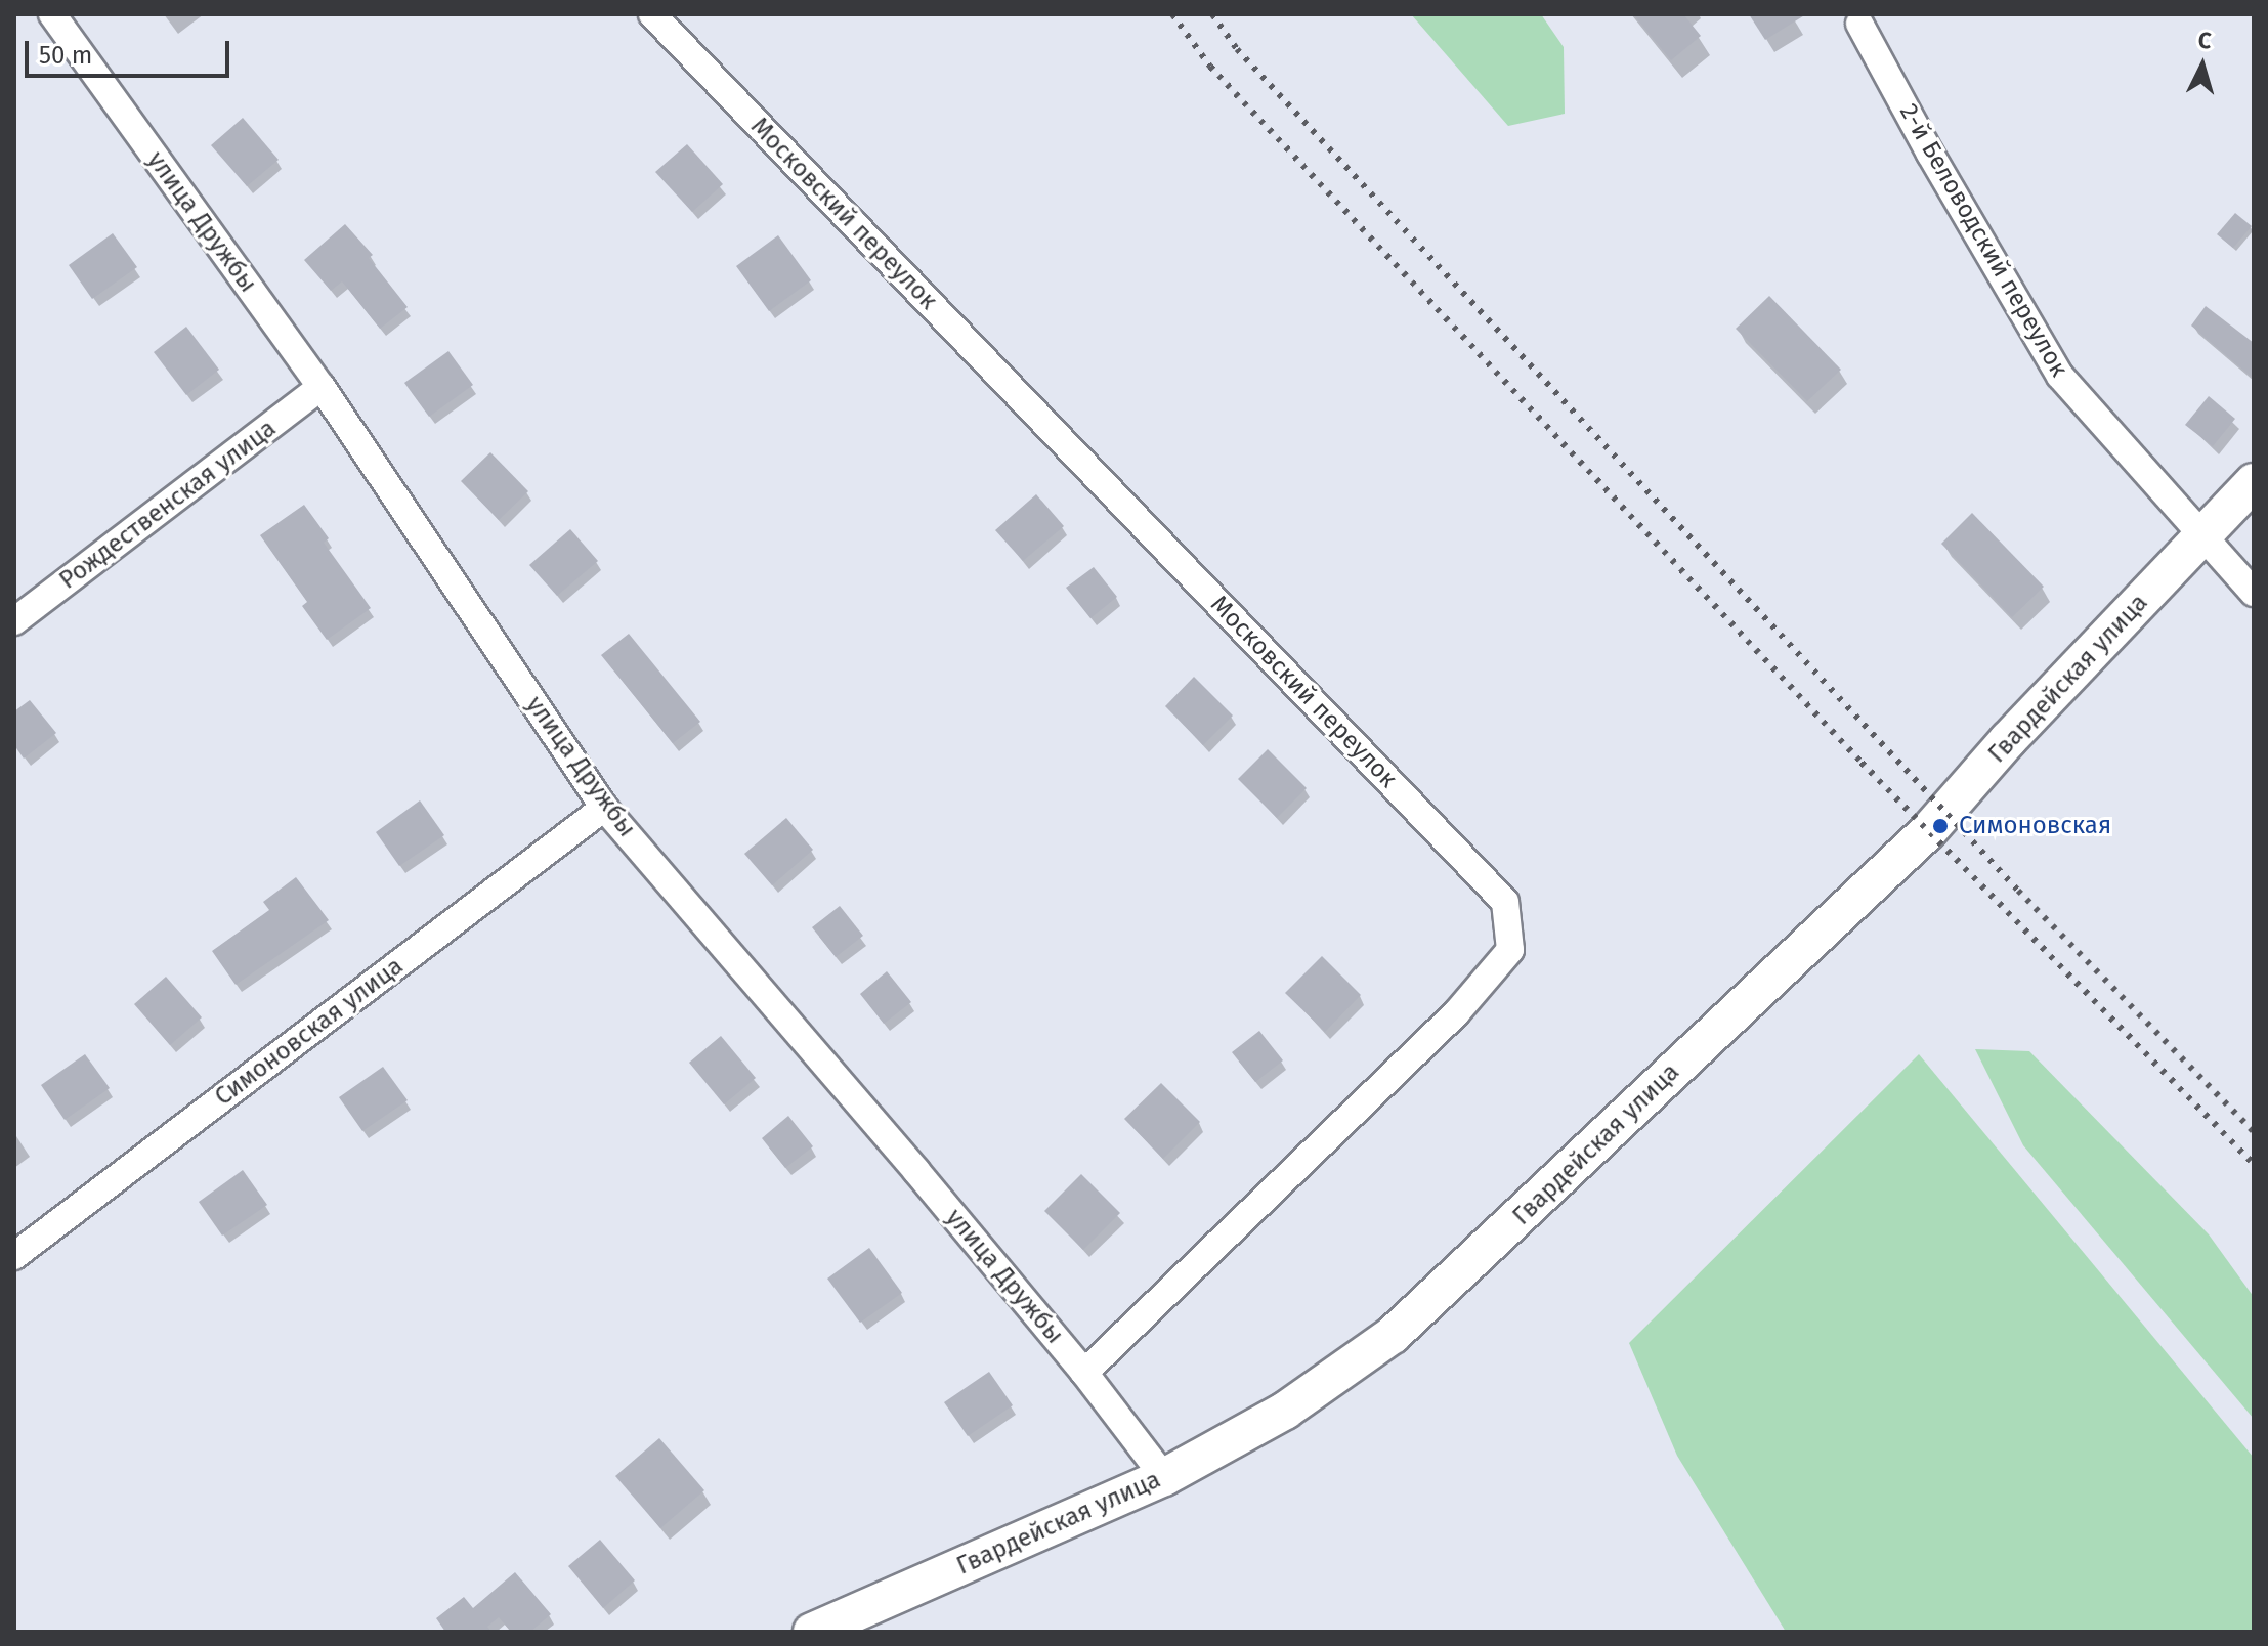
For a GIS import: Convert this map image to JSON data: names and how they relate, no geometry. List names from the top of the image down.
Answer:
{
  "streets": {
    "street": [
      "Московский переулок",
      "улица Дружбы",
      "2-й Беловодский переулок",
      "Рождественская улица",
      "Гвардейская улица",
      "Симоновская улица"
    ]
  },
  "crossings": [
    ["Московский переулок", "улица Дружбы"],
    ["улица Дружбы", "Рождественская улица"],
    ["улица Дружбы", "Гвардейская улица"],
    ["улица Дружбы", "Симоновская улица"],
    ["2-й Беловодский переулок", "Гвардейская улица"]
  ],
  "places": ["Симоновская"],
  "scale_bar": "50 m",
  "north": "top"
}
